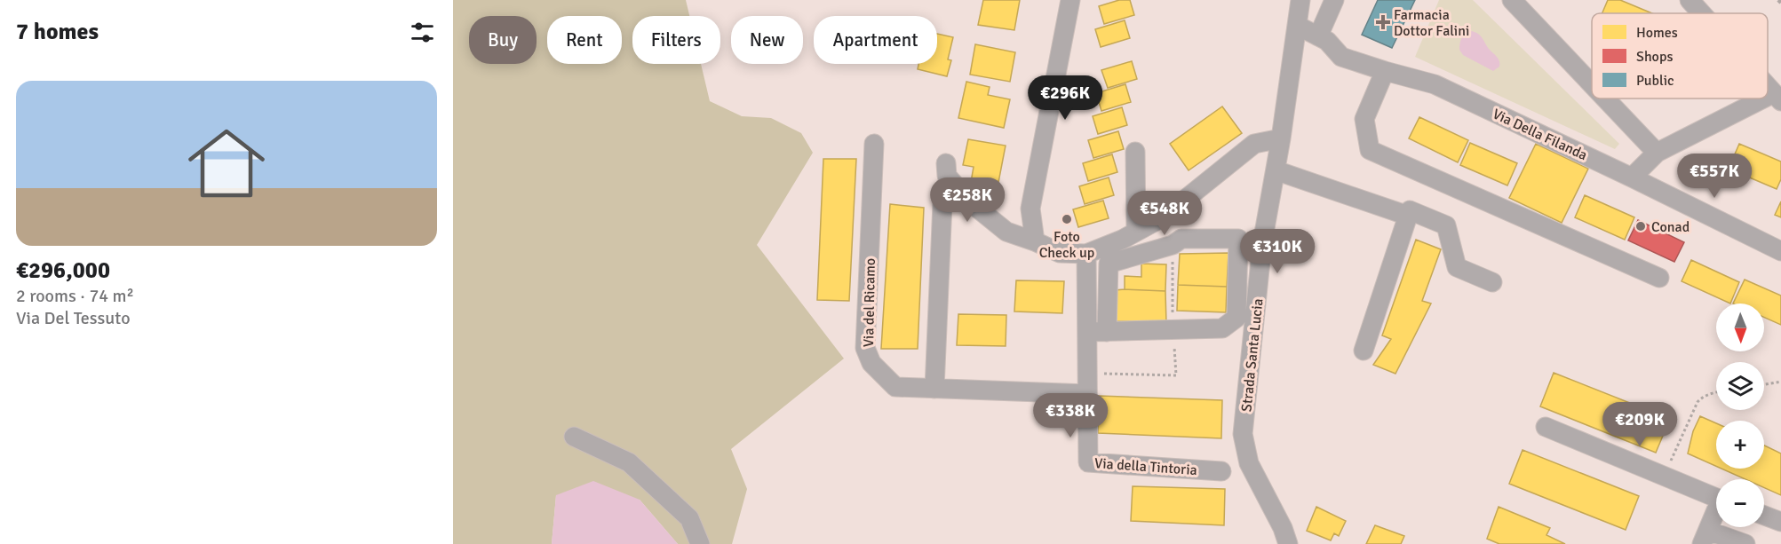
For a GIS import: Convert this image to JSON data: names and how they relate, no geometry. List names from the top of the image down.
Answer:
{
  "streets": {
    "street": [
      "Via Della Filanda",
      "Via del Ricamo",
      "Strada Santa Lucia",
      "Via della Tintoria"
    ]
  },
  "crossings": [
    ["Via Della Filanda", "Strada Santa Lucia"],
    ["Via del Ricamo", "Via della Tintoria"]
  ],
  "places": {
    "health": ["Farmacia Dottor Falini"],
    "other": ["Foto Check up", "Conad"]
  },
  "legend": ["Homes", "Shops", "Public"],
  "north": "bottom",
  "page": {
    "heading": "7 homes",
    "chip": [
      "Buy",
      "Rent",
      "Filters",
      "New",
      "Apartment"
    ],
    "list": [
      {
        "name": "€296,000",
        "note": "2 rooms · 74 m² · Via Del Tessuto"
      }
    ],
    "price": [
      "€296K",
      "€557K",
      "€258K",
      "€548K",
      "€310K",
      "€338K",
      "€209K"
    ],
    "map_buttons": ["+", "−"]
  }
}
